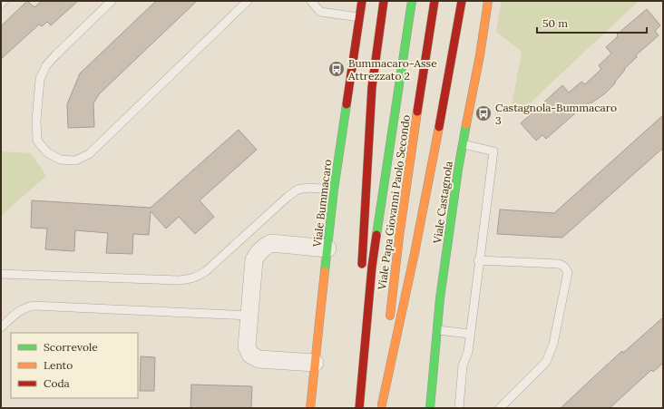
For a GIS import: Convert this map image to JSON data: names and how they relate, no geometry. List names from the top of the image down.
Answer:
{
  "streets": {
    "main road": ["Viale Papa Giovanni Paolo Secondo", "Viale Castagnola", "Viale Bummacaro"]
  },
  "places": {
    "bus stop": ["Bummacaro-Asse Attrezzato 2", "Castagnola-Bummacaro 3"]
  },
  "legend": ["Scorrevole", "Lento", "Coda"],
  "scale_bar": "50 m"
}
